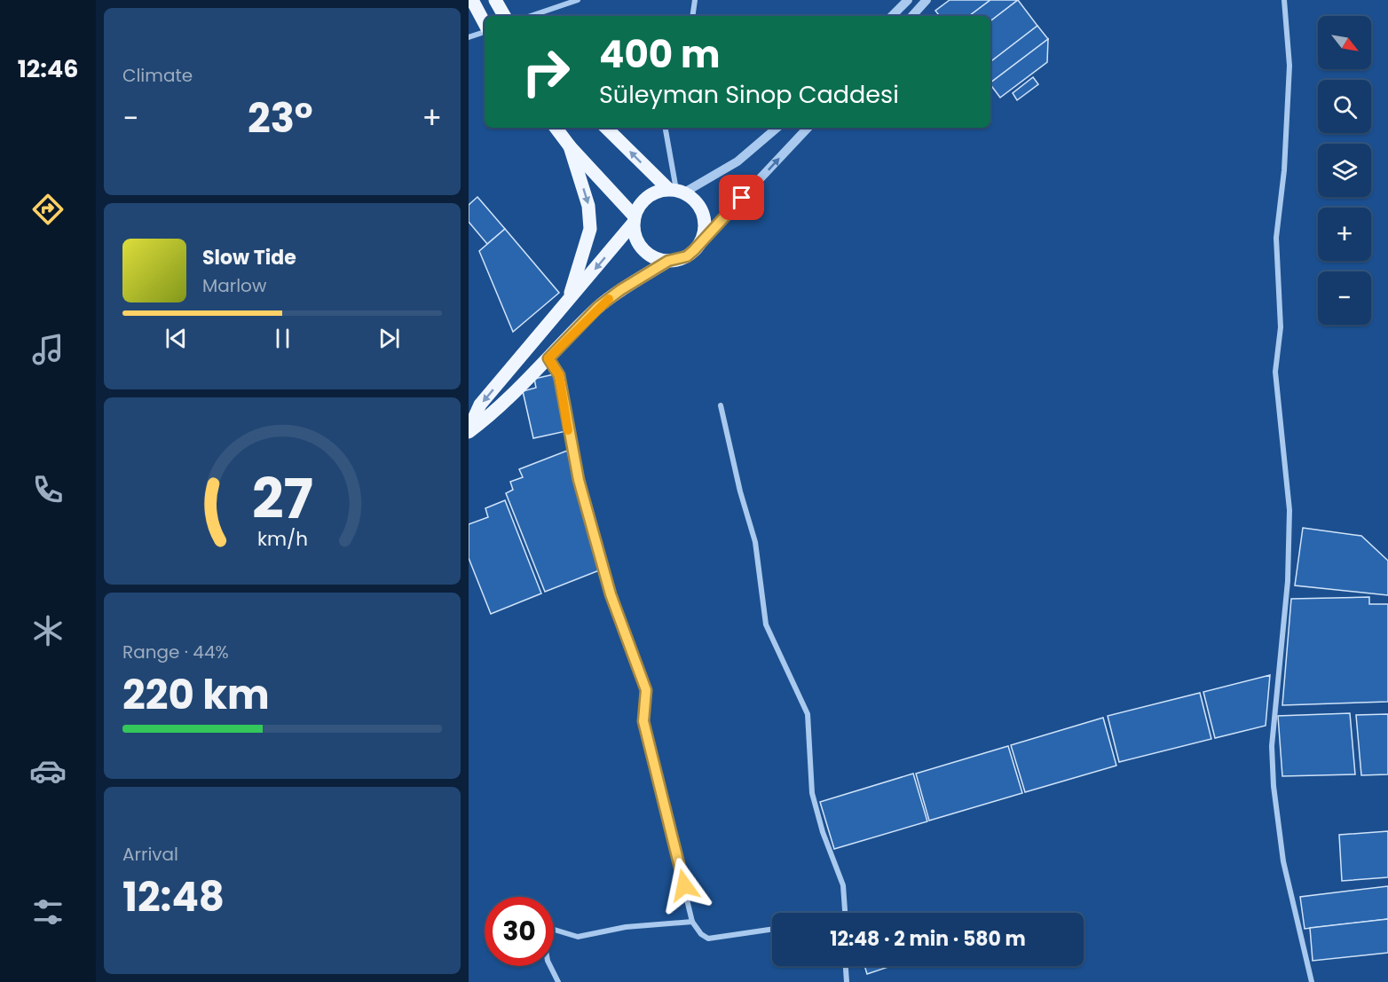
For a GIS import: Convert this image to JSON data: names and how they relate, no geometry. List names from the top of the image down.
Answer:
{
  "north": "bottom right",
  "page": {
    "tabs": "12:46",
    "tile": [
      "Climate",
      ["Range · 44%", "220 km"],
      ["Arrival", "12:48"]
    ],
    "map_buttons": ["+", "−"],
    "turn": ["400 m", "Süleyman Sinop Caddesi"],
    "heat": ["−", "23°", "+"],
    "song": ["Slow Tide", "Marlow"],
    "limit": "30",
    "trip": "12:48 · 2 min · 580 m",
    "gauge": ["27", "km/h"]
  }
}
